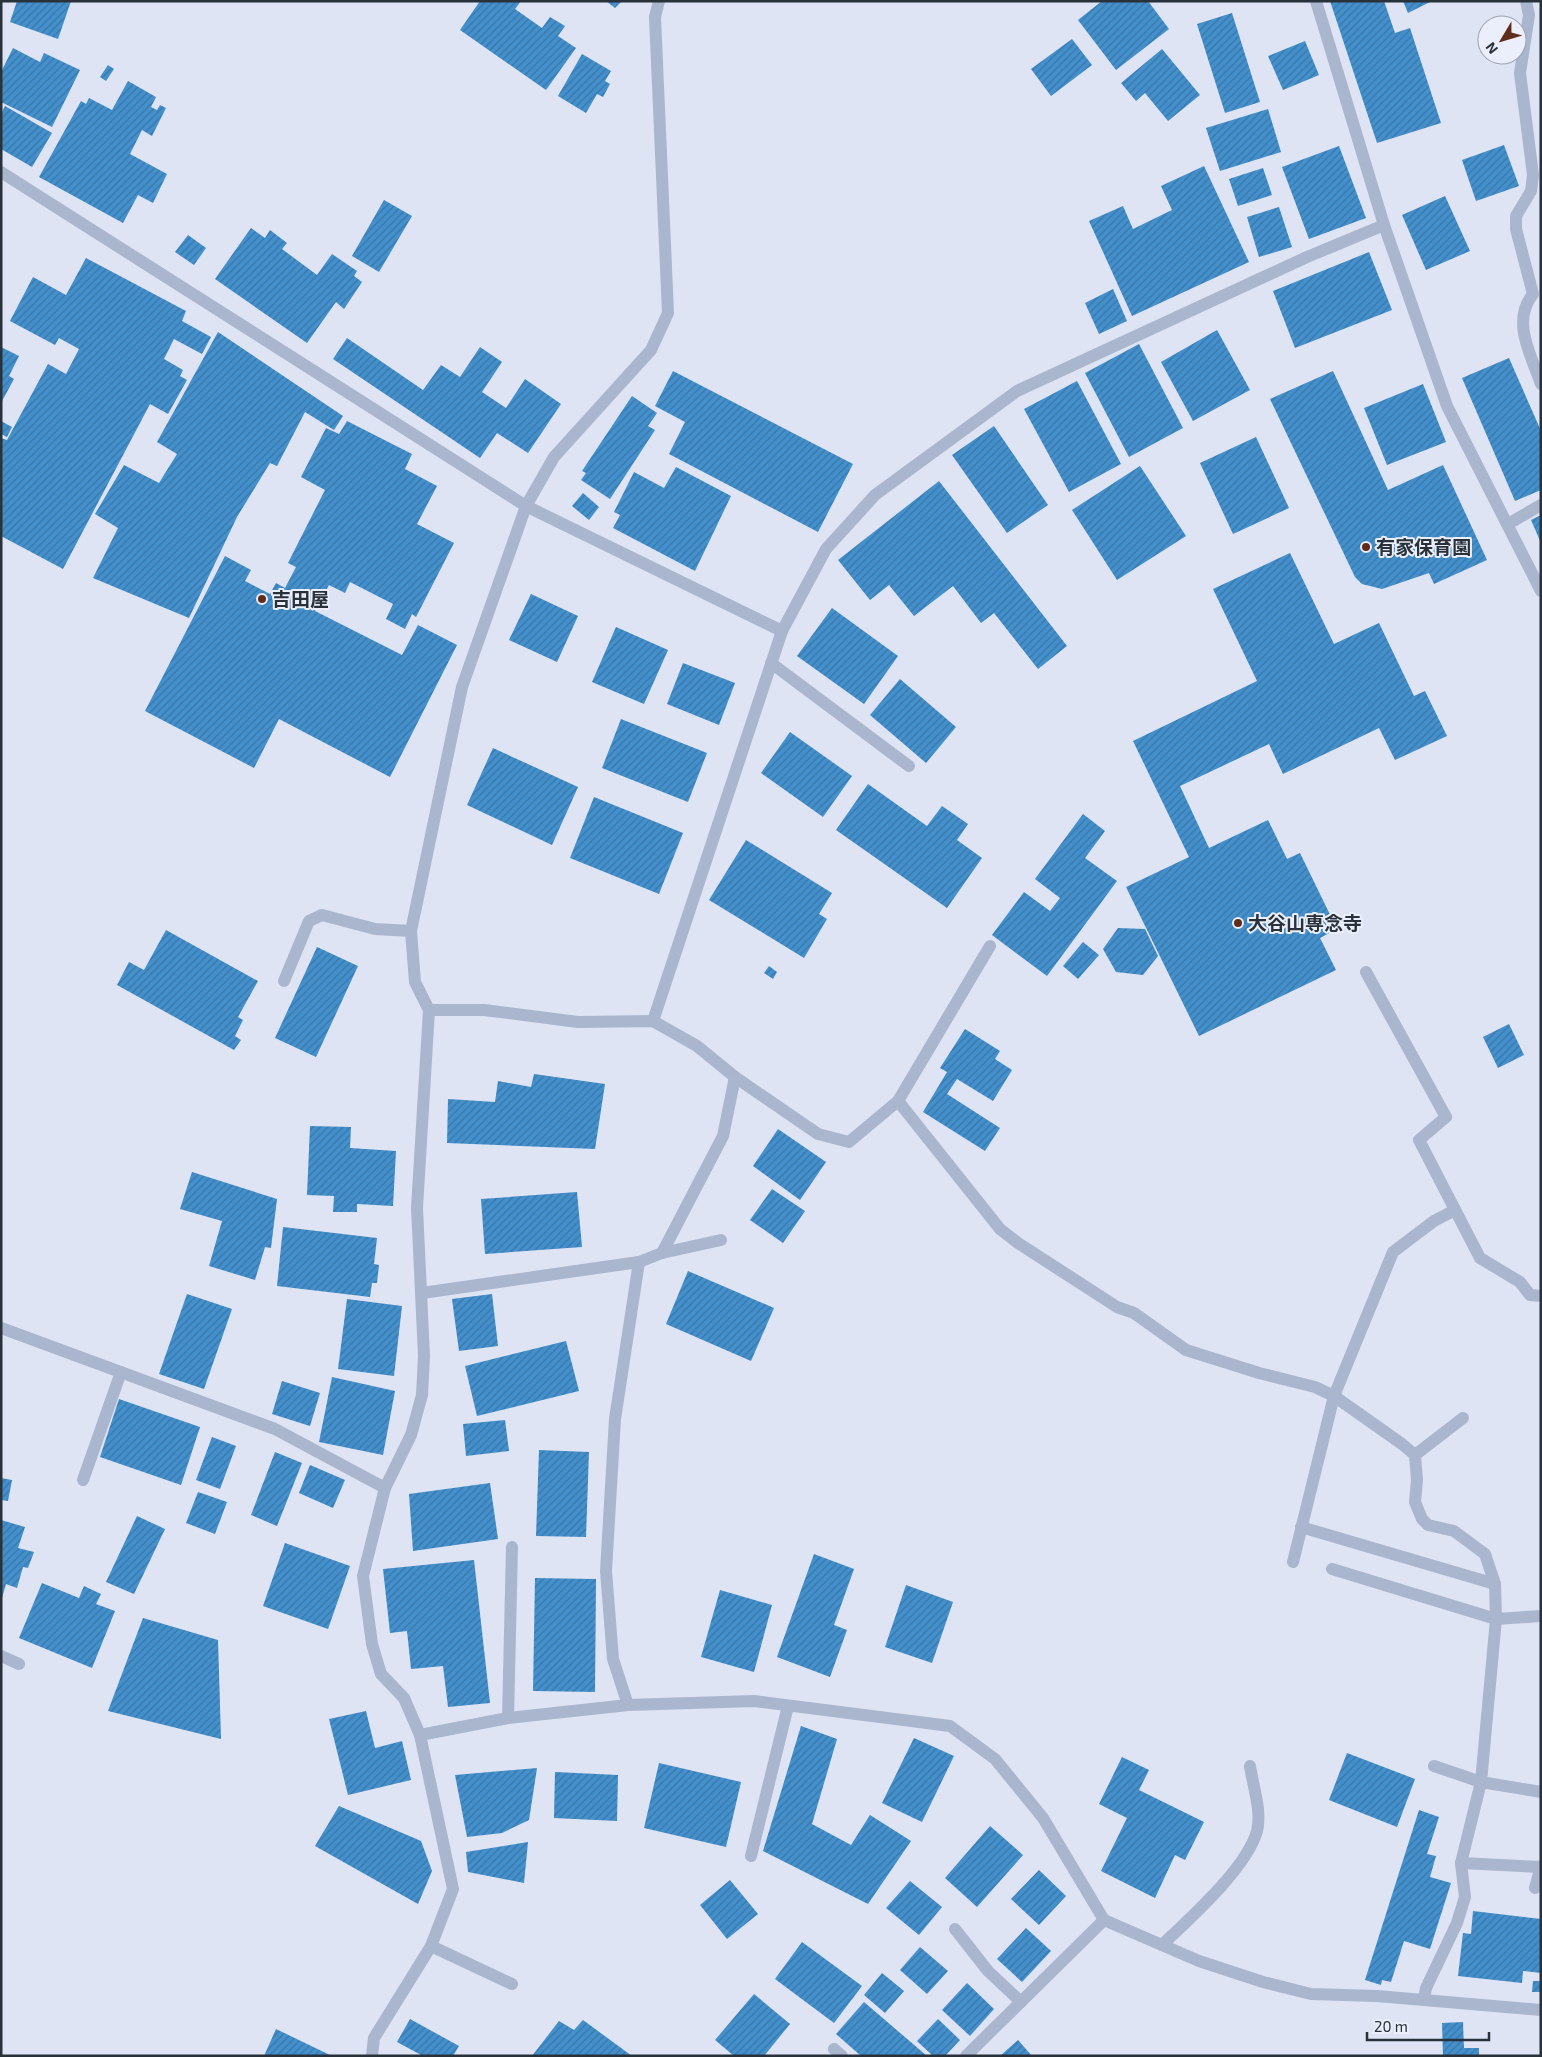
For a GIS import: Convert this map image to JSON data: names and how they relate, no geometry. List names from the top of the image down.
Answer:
{
  "places": ["有家保育園", "吉田屋", "大谷山専念寺"],
  "scale_bar": "20 m",
  "north": "bottom left"
}
